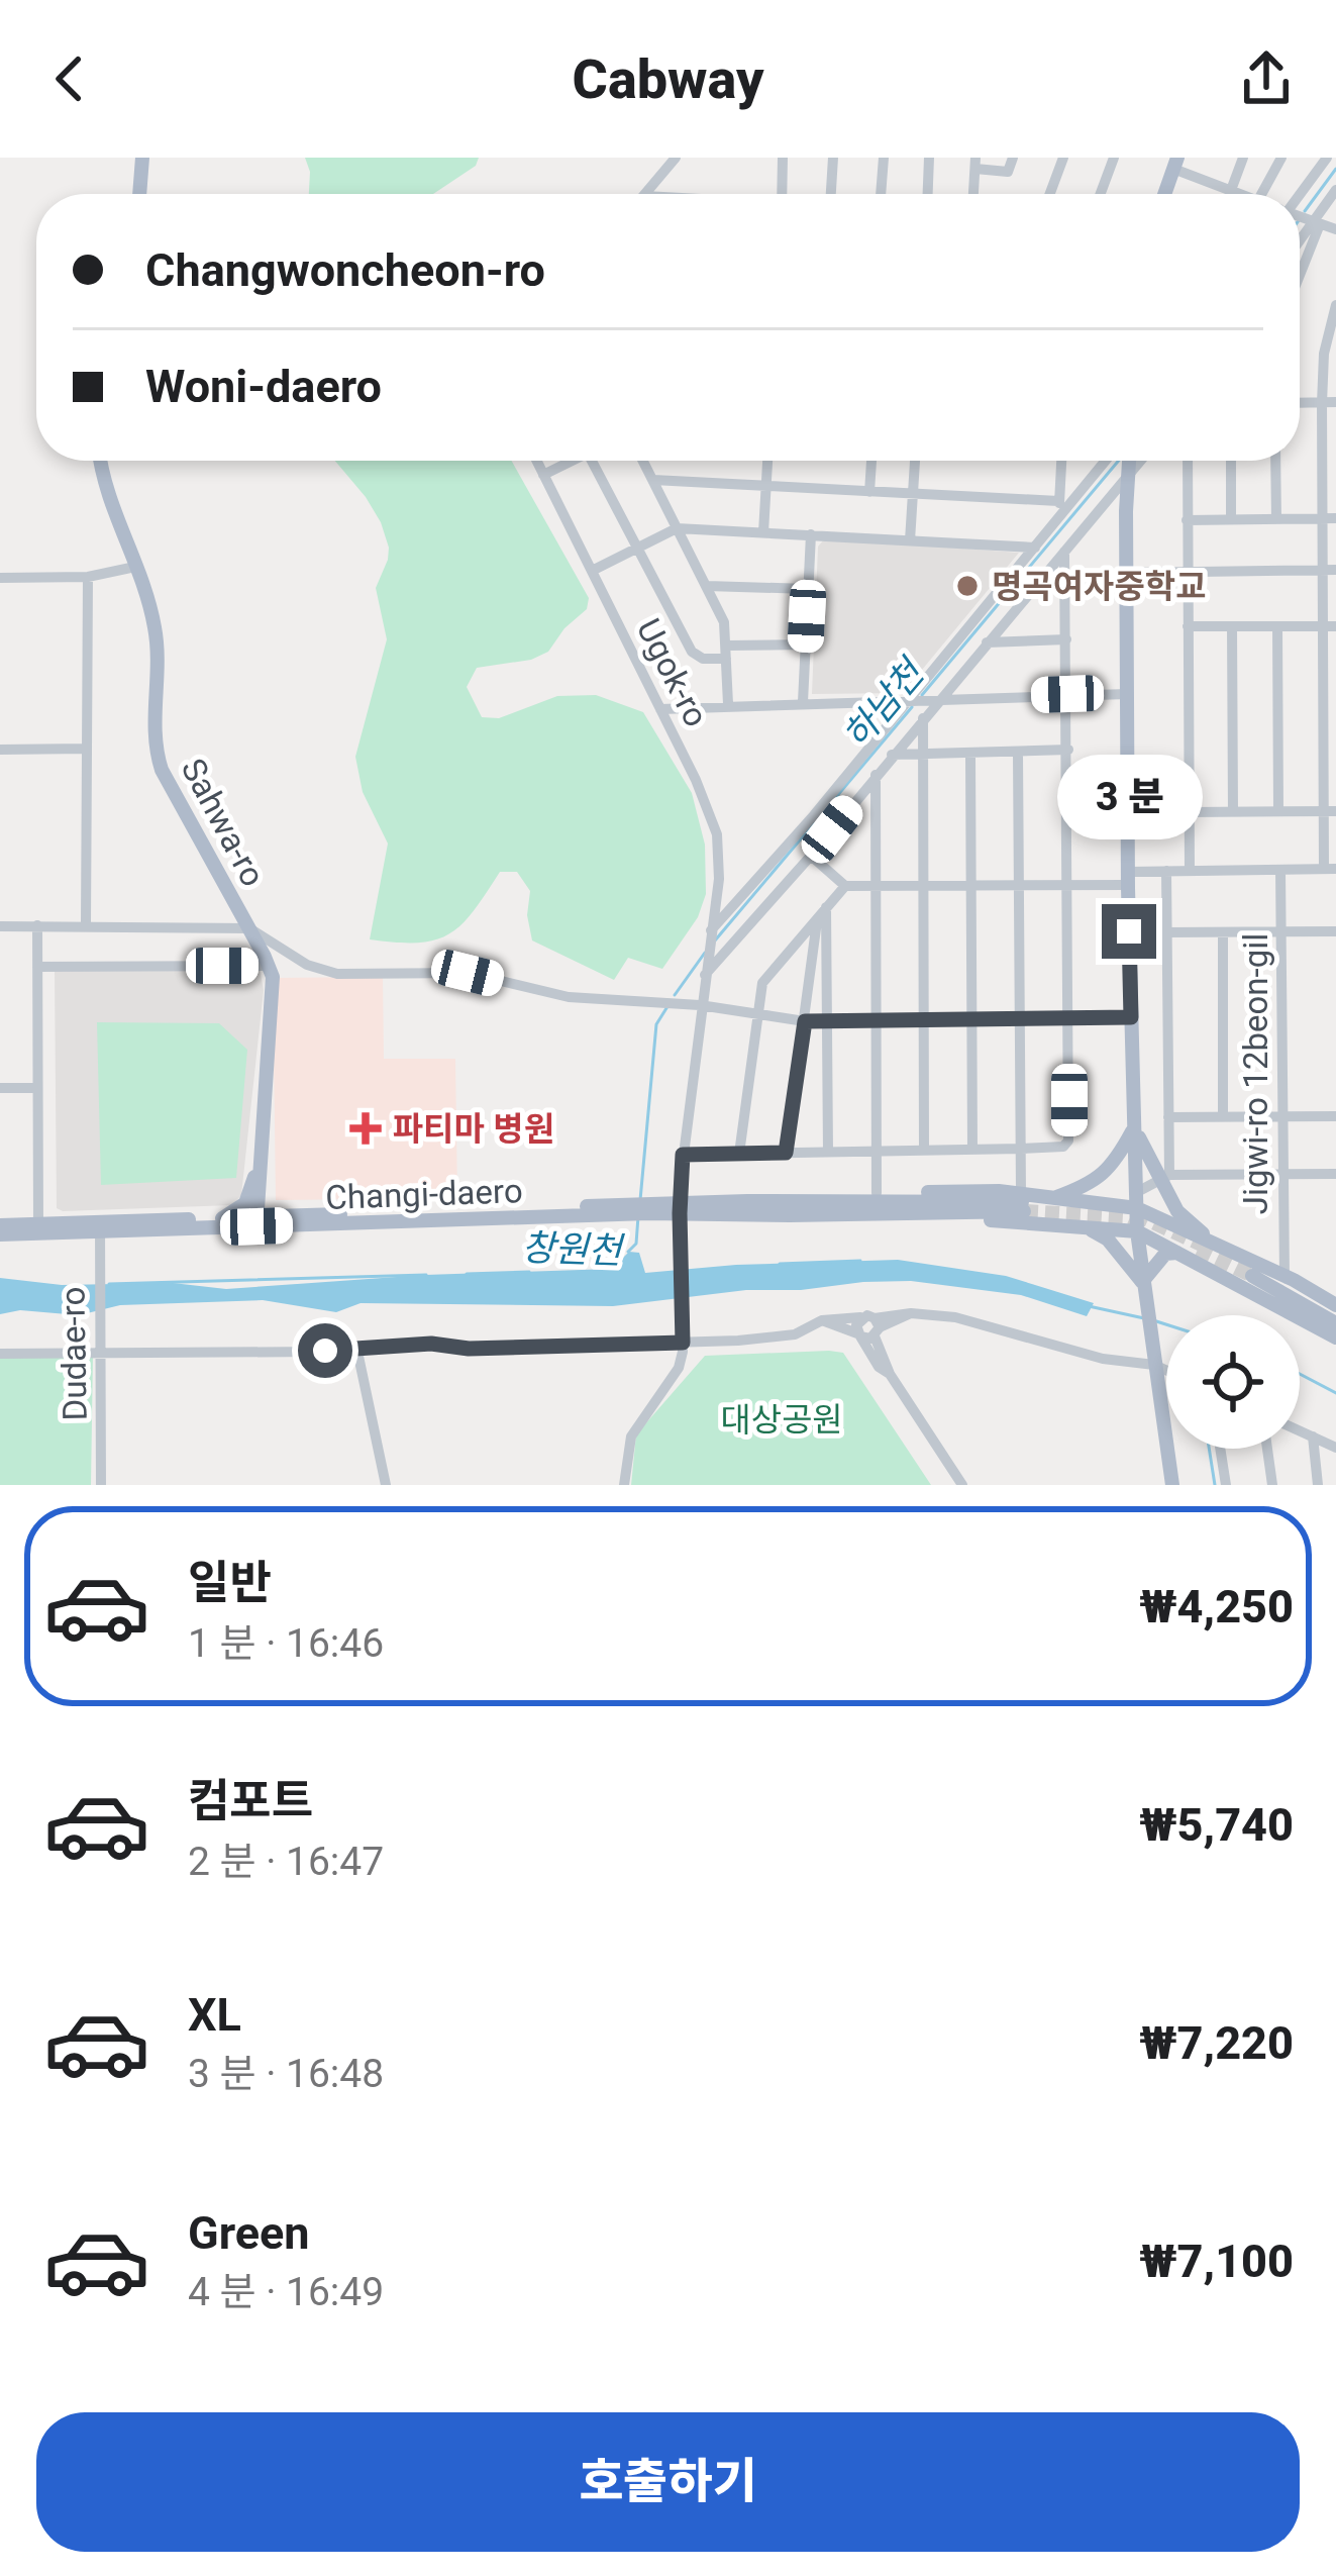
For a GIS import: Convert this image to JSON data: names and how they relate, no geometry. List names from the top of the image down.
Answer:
{
  "streets": {
    "main road": ["Sahwa-ro", "Changi-daero"],
    "street": ["Ugok-ro", "Jigwi-ro 12beon-gil", "Dudae-ro"]
  },
  "crossings": [
    ["Sahwa-ro", "Changi-daero"],
    ["Changi-daero", "Dudae-ro"]
  ],
  "water": ["하남천", "창원천"],
  "parks": ["대상공원"],
  "places": {
    "other": ["명곡여자중학교"],
    "health": ["파티마 병원"]
  },
  "page": {
    "header": "Cabway",
    "banner": ["Changwoncheon-ro", "Woni-daero"],
    "bubble": "3 분",
    "list": [
      {
        "name": "일반",
        "note": "1 분 · 16:46",
        "value": "₩4,250"
      },
      {
        "name": "컴포트",
        "note": "2 분 · 16:47",
        "value": "₩5,740"
      },
      {
        "name": "XL",
        "note": "3 분 · 16:48",
        "value": "₩7,220"
      },
      {
        "name": "Green",
        "note": "4 분 · 16:49",
        "value": "₩7,100"
      }
    ],
    "buttons": "호출하기"
  }
}
